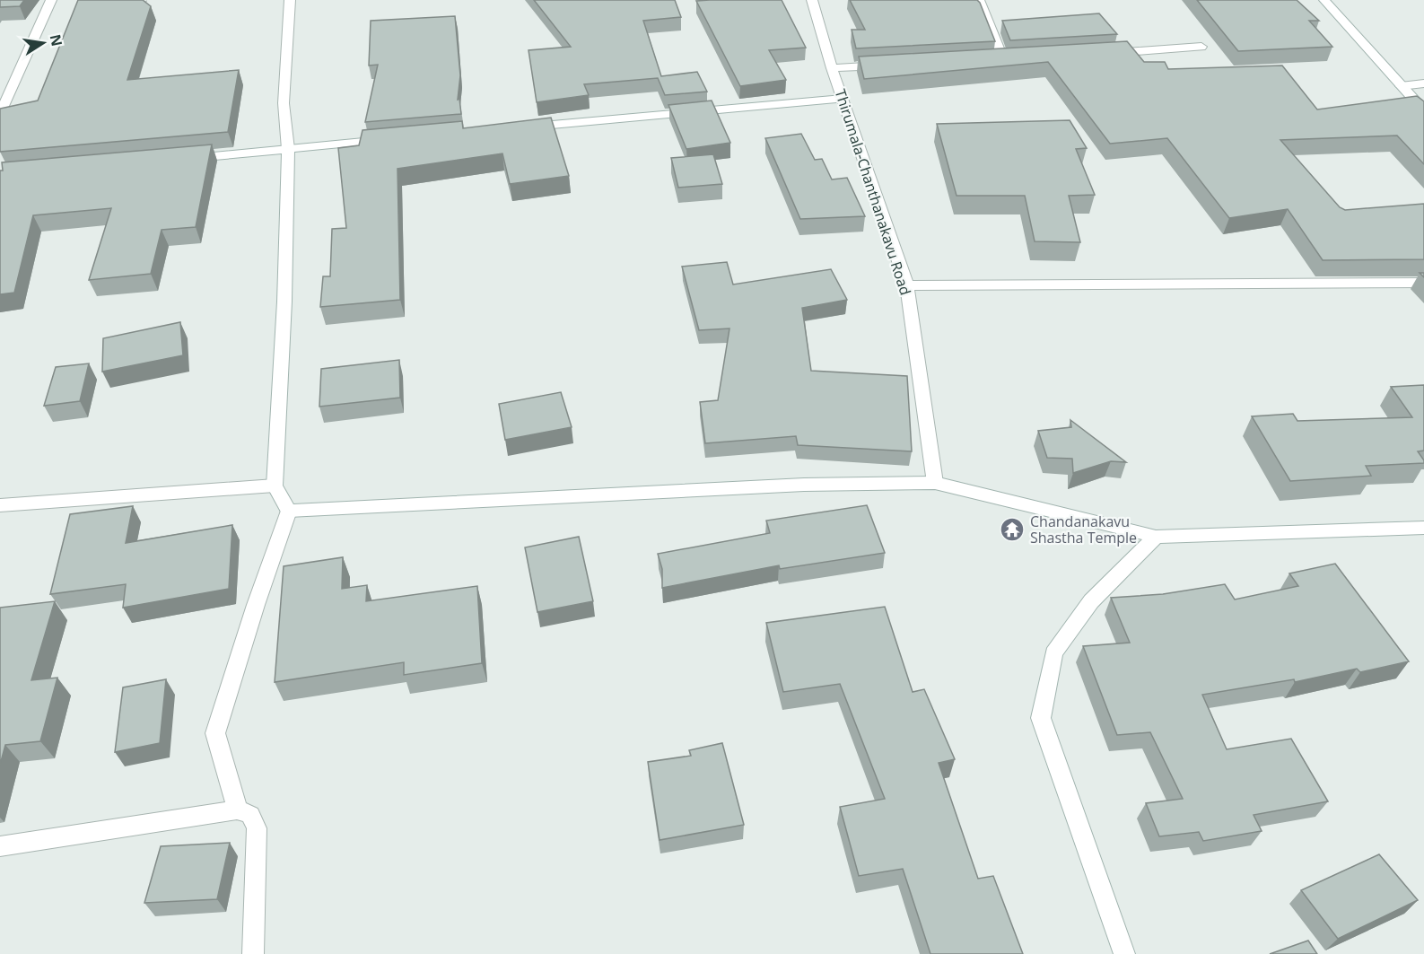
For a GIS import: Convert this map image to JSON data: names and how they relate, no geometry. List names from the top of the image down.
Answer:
{
  "streets": {
    "street": ["Thirumala-Chanthanakavu Road"]
  },
  "places": {
    "temple": ["Chandanakavu Shastha Temple"]
  },
  "north": "right"
}
